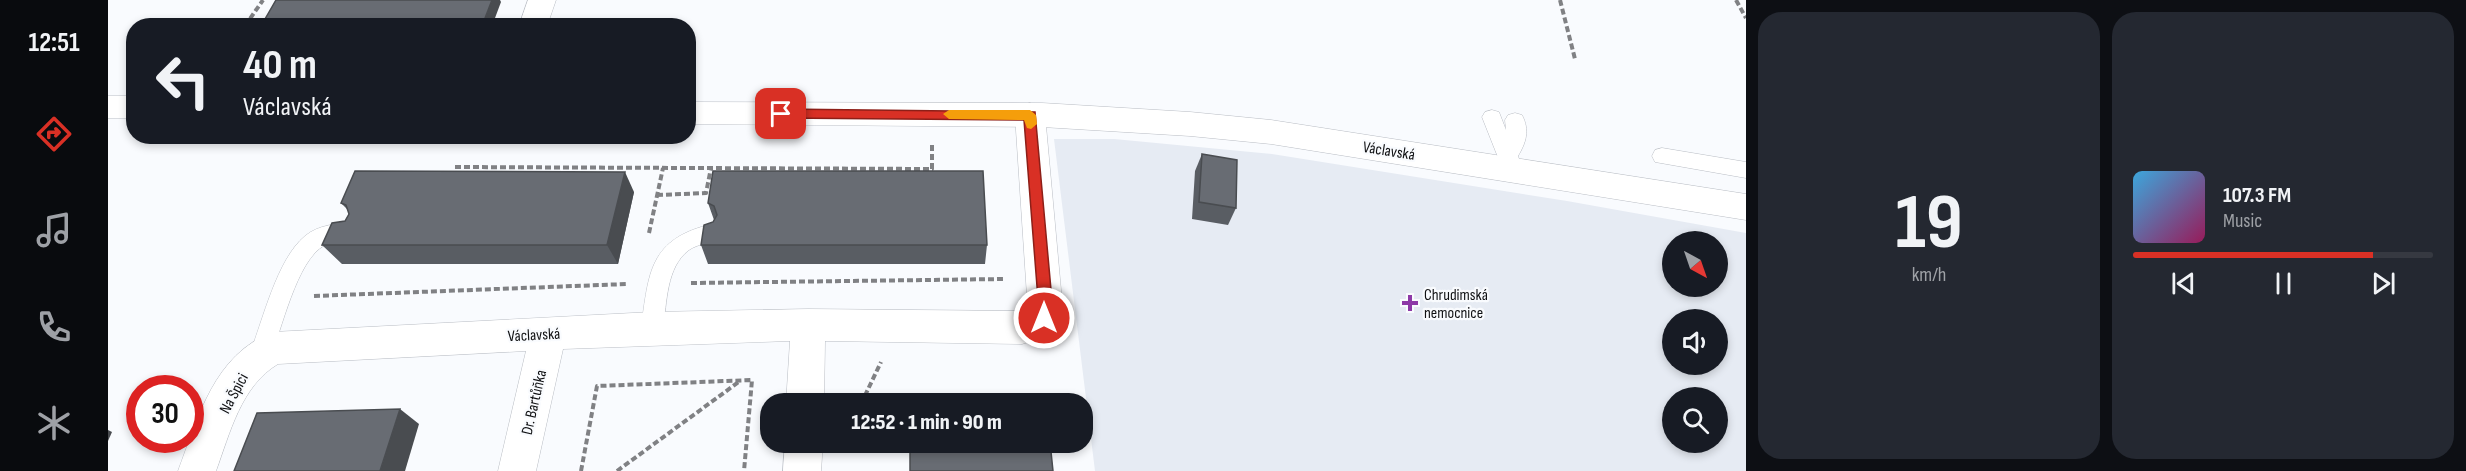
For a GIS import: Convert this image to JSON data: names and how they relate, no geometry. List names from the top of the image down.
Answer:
{
  "streets": {
    "street": ["Václavská", "Na Špici", "Dr. Bartůňka"]
  },
  "crossings": [
    ["Václavská", "Na Špici"],
    ["Václavská", "Dr. Bartůňka"]
  ],
  "places": {
    "health": ["Chrudimská nemocnice"]
  },
  "north": "bottom right",
  "page": {
    "tabs": "12:51",
    "tile": ["19", "km/h"],
    "turn": ["40 m", "Václavská"],
    "song": ["107.3 FM", "Music"],
    "limit": "30",
    "trip": "12:52 · 1 min · 90 m"
  }
}
